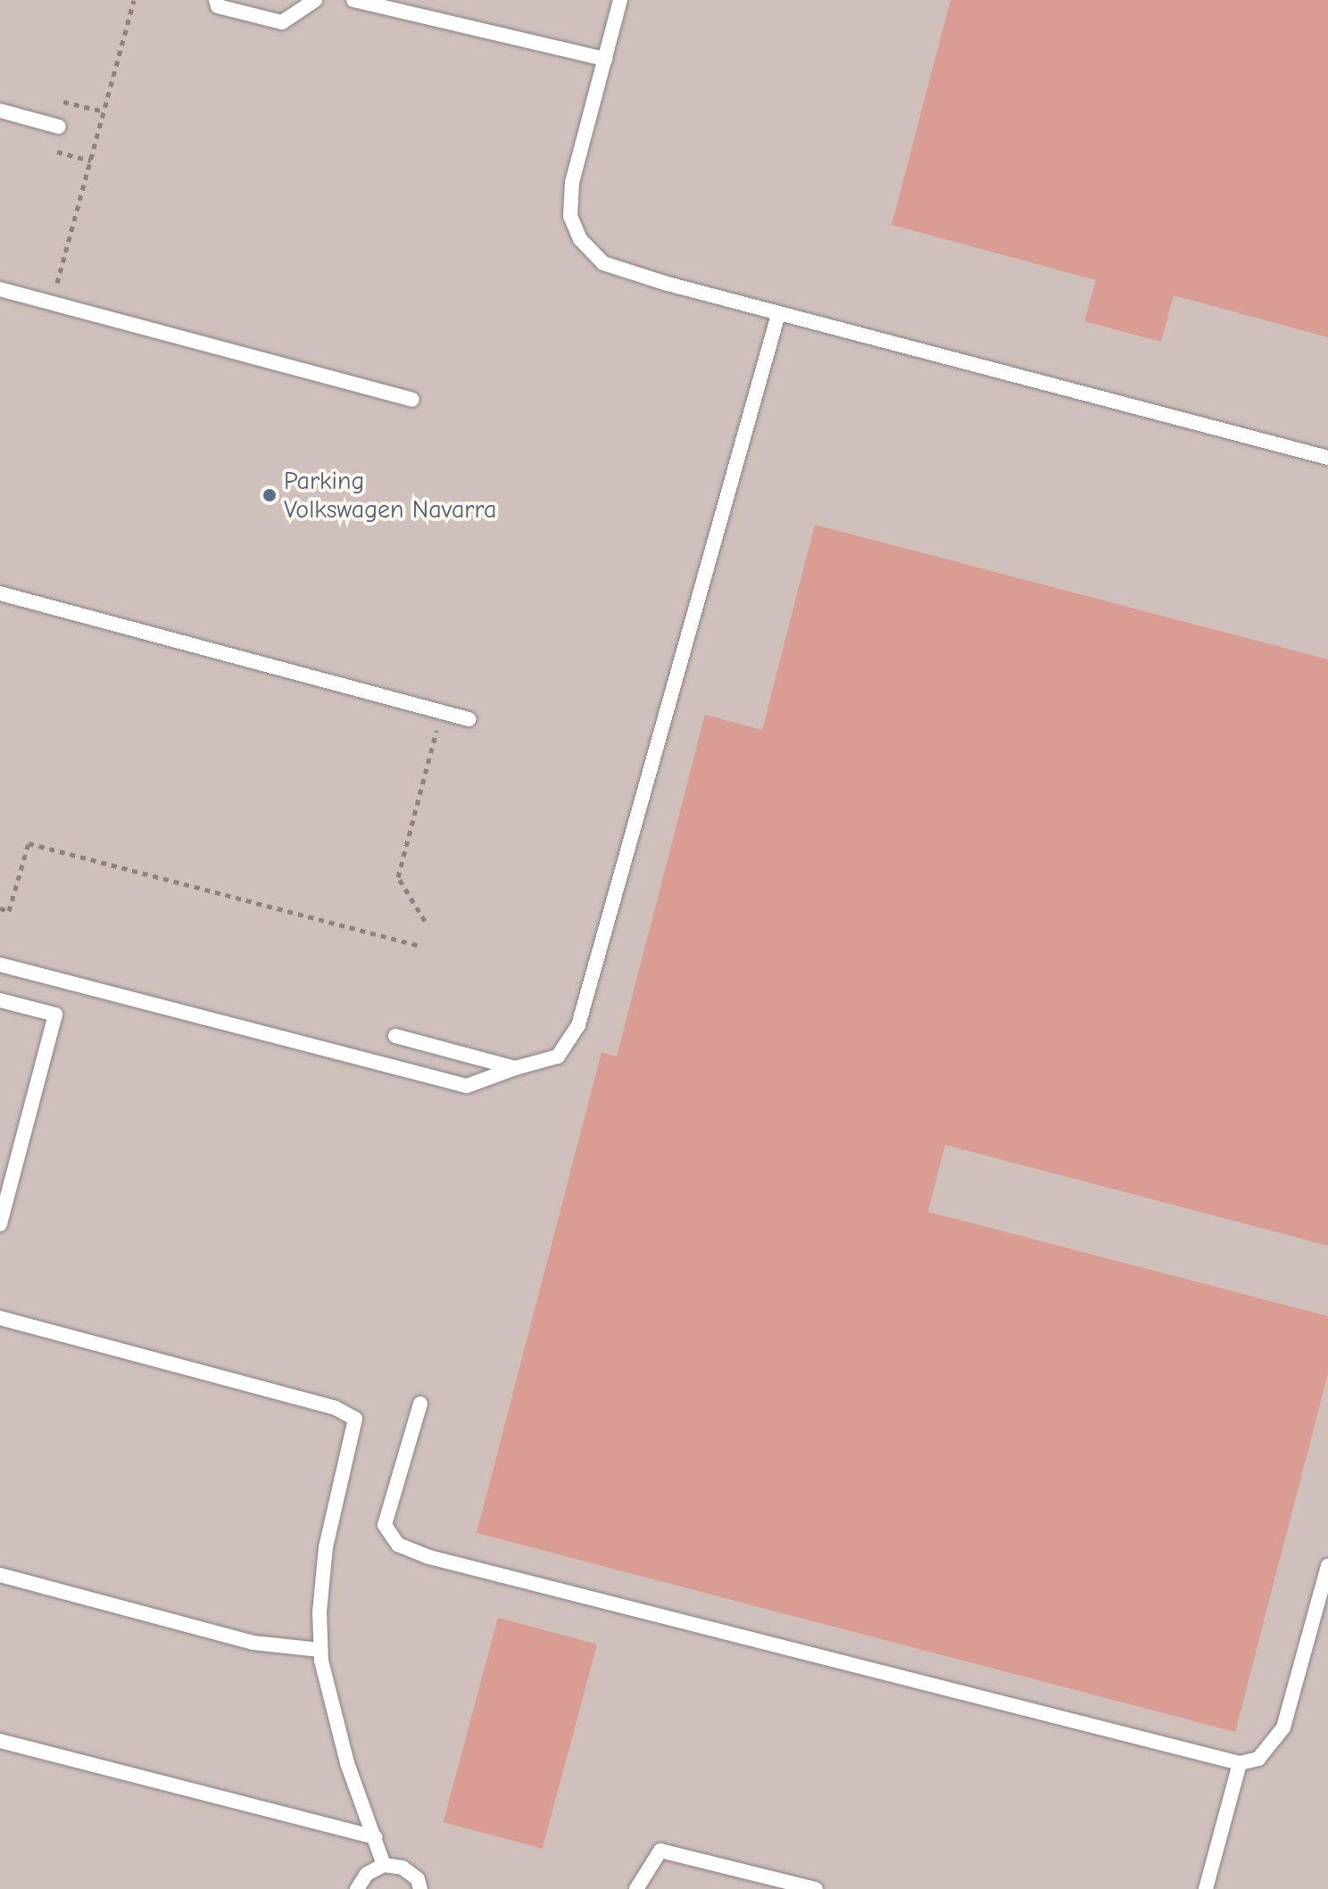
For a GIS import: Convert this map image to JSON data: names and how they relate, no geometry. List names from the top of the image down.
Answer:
{
  "places": ["Parking Volkswagen Navarra"]
}
